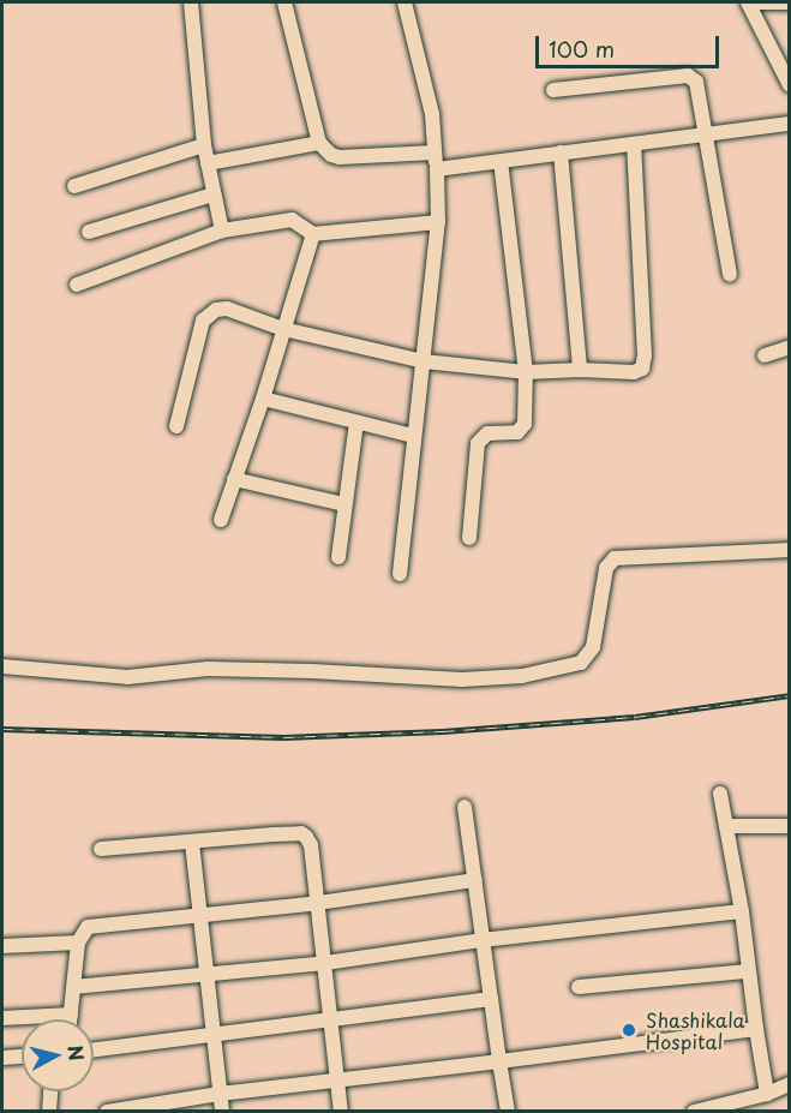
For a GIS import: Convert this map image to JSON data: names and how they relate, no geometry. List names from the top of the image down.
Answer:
{
  "places": ["Shashikala Hospital"],
  "scale_bar": "100 m",
  "north": "right"
}
